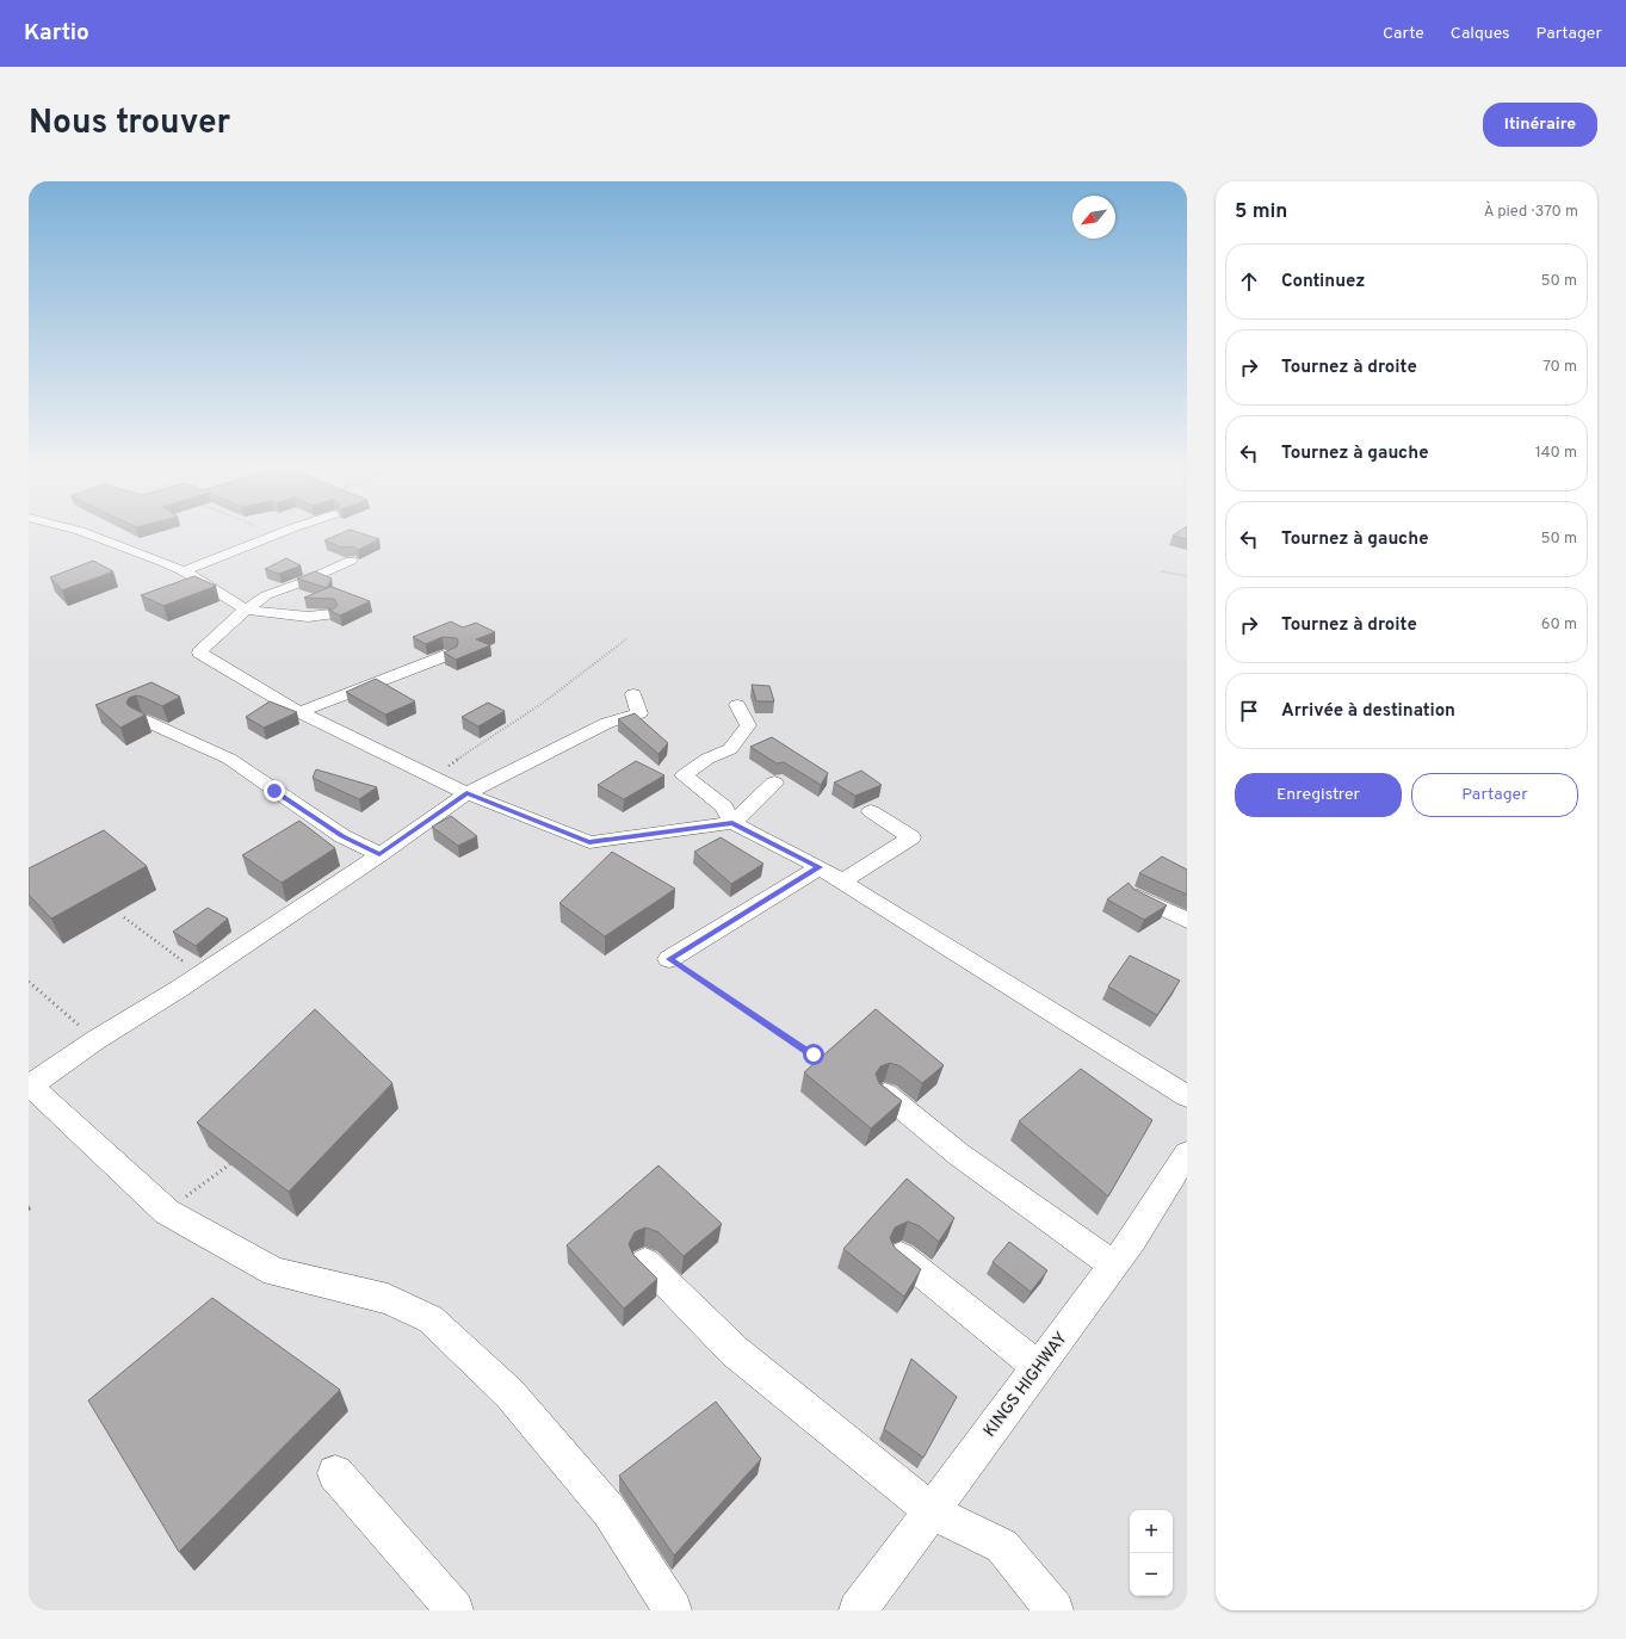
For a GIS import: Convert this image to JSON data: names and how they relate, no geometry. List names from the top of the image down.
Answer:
{
  "streets": {
    "street": ["KINGS HIGHWAY"]
  },
  "north": "bottom left",
  "page": {
    "header": "Kartio",
    "nav": ["Carte", "Calques", "Partager"],
    "title": "Nous trouver",
    "buttons": [
      "Itinéraire",
      ["Enregistrer", "Partager"]
    ],
    "heading": ["5 min", "À pied · 370 m"],
    "list": [
      ["Continuez", "50 m"],
      ["Tournez à droite", "70 m"],
      ["Tournez à gauche", "140 m"],
      ["Tournez à gauche", "50 m"],
      ["Tournez à droite", "60 m"],
      "Arrivée à destination"
    ],
    "map_buttons": ["+", "−"]
  }
}
